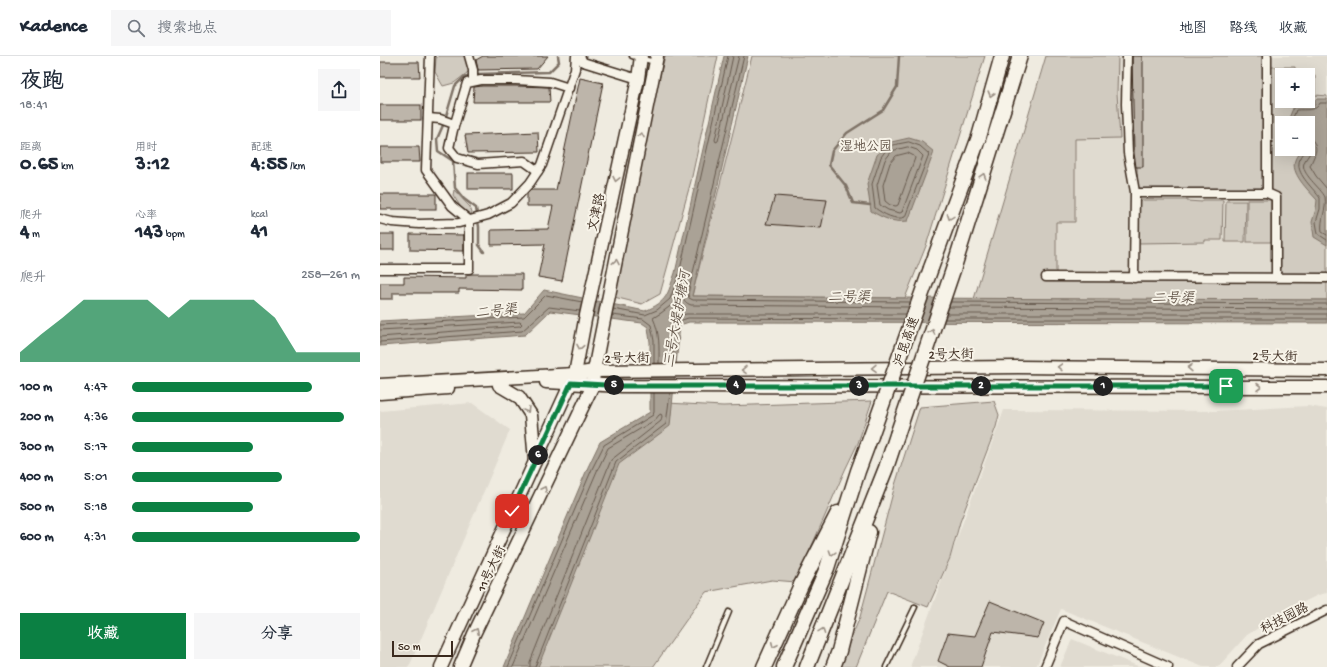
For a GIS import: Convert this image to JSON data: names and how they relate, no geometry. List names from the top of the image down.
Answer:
{
  "streets": {
    "highway": ["沪昆高速"],
    "main road": ["文津路", "2号大街", "11号大街"],
    "street": ["科技园路"]
  },
  "crossings": [
    ["文津路", "2号大街"],
    ["文津路", "11号大街"],
    ["2号大街", "11号大街"]
  ],
  "water": ["二号渠", "三号大堤护塘河"],
  "parks": ["湿地公园"],
  "scale_bar": "50 m",
  "page": {
    "header": "Kadence",
    "search": "搜索地点",
    "nav": ["地图", "路线", "收藏"],
    "heading": ["夜跑", "18:41"],
    "map_buttons": ["+", "−"],
    "stats": [
      ["距离", "0.65 km"],
      ["用时", "3:12"],
      ["配速", "4:55 /km"],
      ["爬升", "4 m"],
      ["心率", "143 bpm"],
      ["kcal", "41"]
    ],
    "chart": ["爬升", "258–261 m"],
    "list": [
      {
        "name": "100 m",
        "note": "4:47"
      },
      {
        "name": "200 m",
        "note": "4:36"
      },
      {
        "name": "300 m",
        "note": "5:17"
      },
      {
        "name": "400 m",
        "note": "5:01"
      },
      {
        "name": "500 m",
        "note": "5:18"
      },
      {
        "name": "600 m",
        "note": "4:31"
      }
    ],
    "pins": [
      "4",
      "5",
      "1",
      "2",
      "3",
      "6"
    ],
    "buttons": ["收藏", "分享"],
    "scale": "50 m"
  }
}
